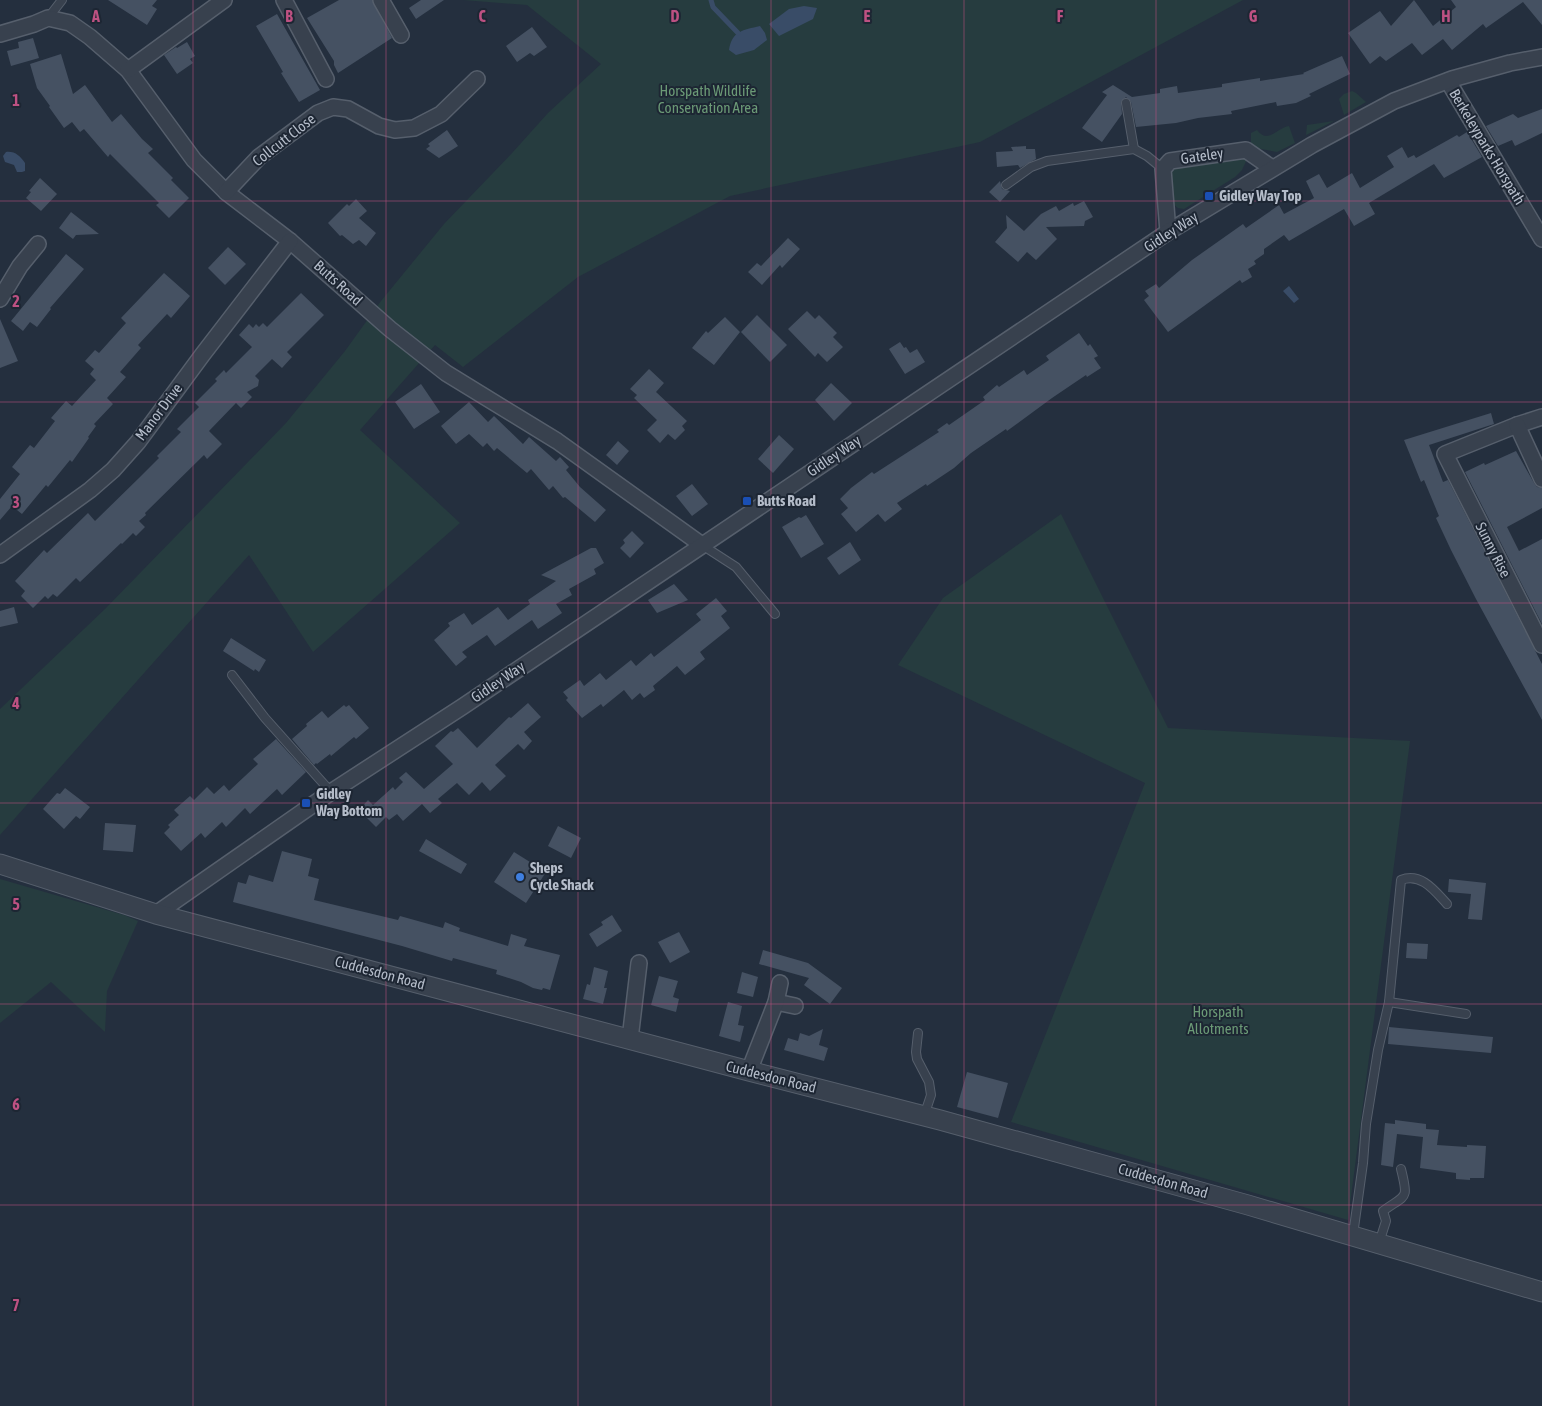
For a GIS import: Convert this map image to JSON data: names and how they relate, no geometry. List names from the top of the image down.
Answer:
{
  "streets": {
    "street": [
      "Collcutt Close",
      "Berkeleyparks Horspath",
      "Gateley",
      "Gidley Way",
      "Butts Road",
      "Manor Drive",
      "Sunny Rise",
      "Cuddesdon Road"
    ]
  },
  "crossings": [
    ["Collcutt Close", "Butts Road"],
    ["Berkeleyparks Horspath", "Gidley Way"],
    ["Gateley", "Gidley Way"],
    ["Gidley Way", "Butts Road"],
    ["Gidley Way", "Cuddesdon Road"],
    ["Butts Road", "Manor Drive"]
  ],
  "parks": ["Horspath Wildlife Conservation Area", "Horspath Allotments"],
  "places": {
    "transit": ["Gidley Way Top", "Butts Road", "Gidley Way Bottom"],
    "other": ["Sheps Cycle Shack"]
  },
  "grid": {
    "columns": [
      "A",
      "B",
      "C",
      "D",
      "E",
      "F",
      "G",
      "H"
    ],
    "rows": [
      "1",
      "2",
      "3",
      "4",
      "5",
      "6",
      "7"
    ]
  }
}
